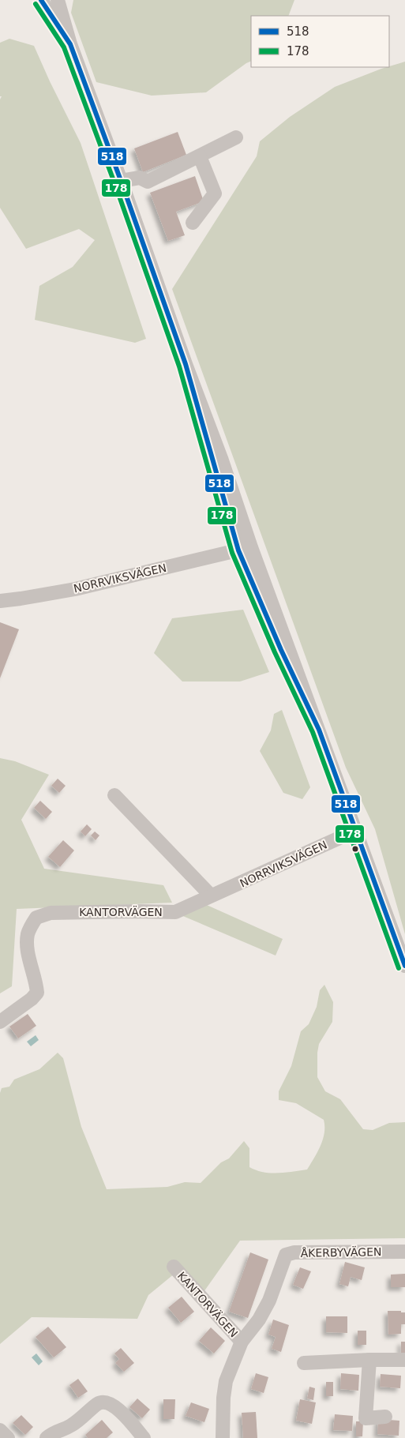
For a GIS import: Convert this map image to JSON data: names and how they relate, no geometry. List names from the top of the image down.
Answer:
{
  "streets": {
    "street": ["NORRVIKSVÄGEN", "KANTORVÄGEN", "ÅKERBYVÄGEN"]
  },
  "crossings": [
    ["NORRVIKSVÄGEN", "KANTORVÄGEN"],
    ["KANTORVÄGEN", "ÅKERBYVÄGEN"]
  ],
  "lines": ["transit line 518", "transit line 178"],
  "legend": ["518", "178"]
}
